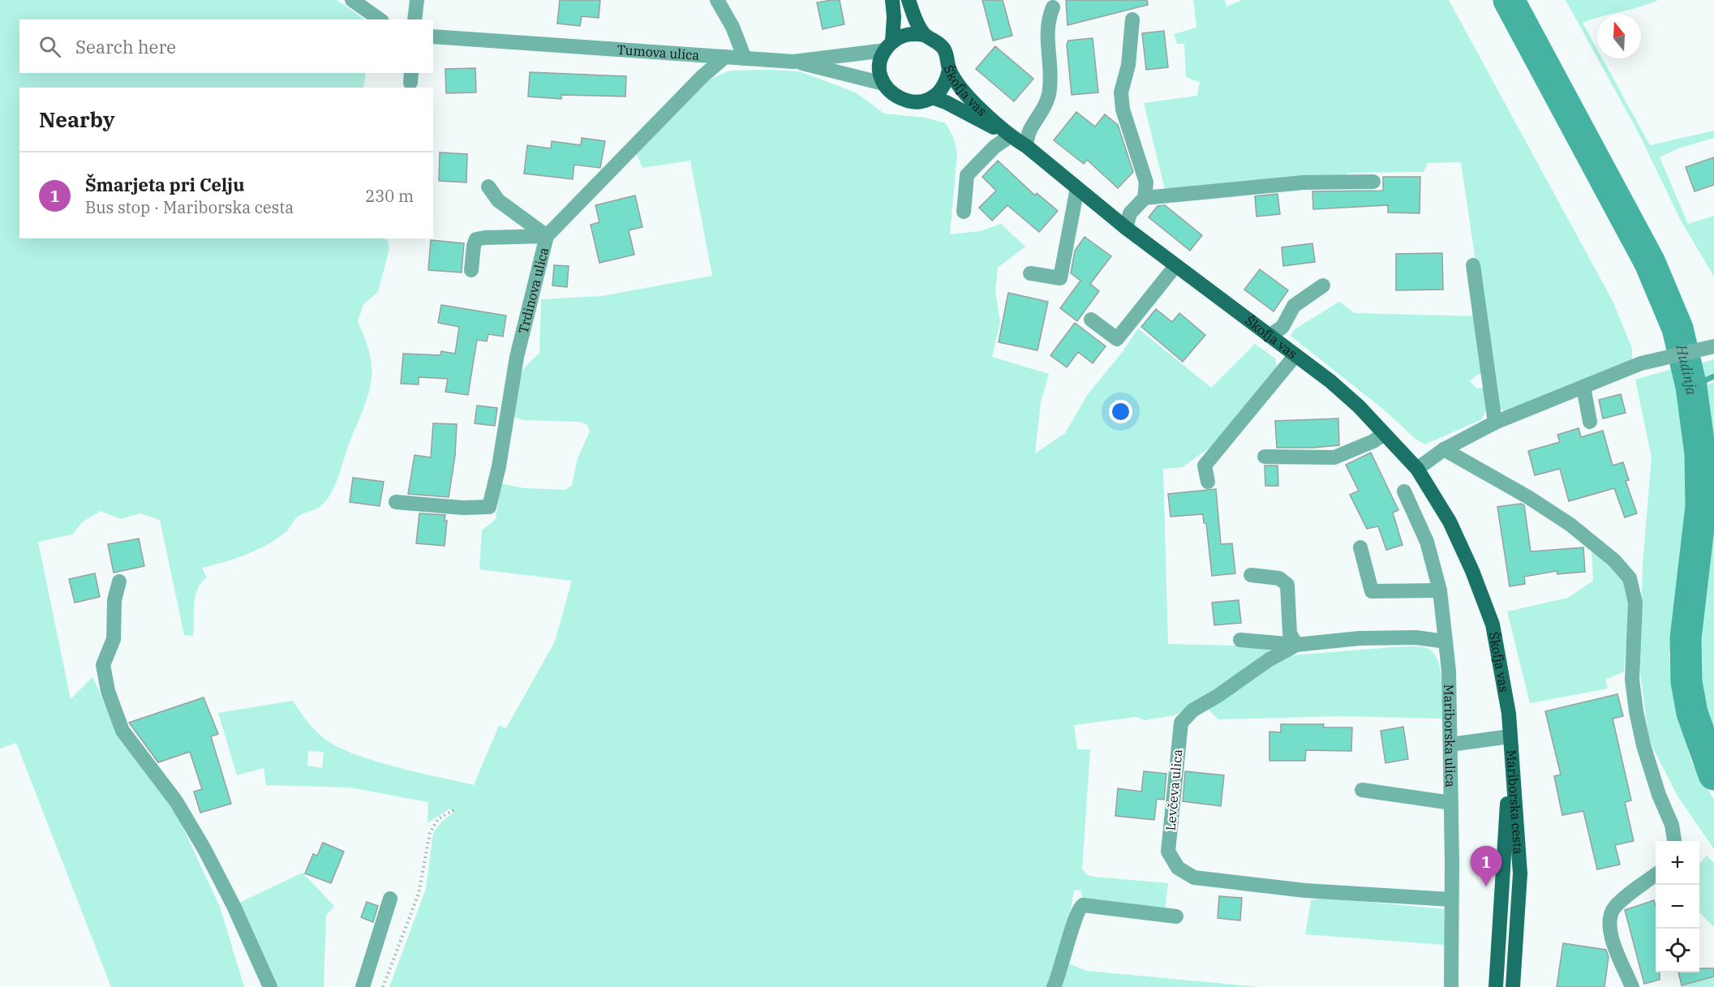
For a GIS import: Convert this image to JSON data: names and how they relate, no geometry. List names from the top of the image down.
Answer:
{
  "streets": {
    "main road": ["Škofja vas", "Mariborska cesta"],
    "street": [
      "Tumova ulica",
      "Trdinova ulica",
      "Mariborska ulica",
      "Levčeva ulica"
    ]
  },
  "crossings": [
    ["Tumova ulica", "Škofja vas"],
    ["Tumova ulica", "Trdinova ulica"],
    ["Škofja vas", "Mariborska cesta"],
    ["Mariborska ulica", "Levčeva ulica"]
  ],
  "water": ["Hudinja"],
  "north": "top",
  "page": {
    "search": "Search here",
    "heading": "Nearby",
    "list": [
      {
        "mark": "1",
        "name": "Šmarjeta pri Celju",
        "note": "Bus stop · Mariborska cesta",
        "value": "230 m"
      }
    ],
    "map_buttons": ["+", "−"],
    "pins": "1"
  }
}
